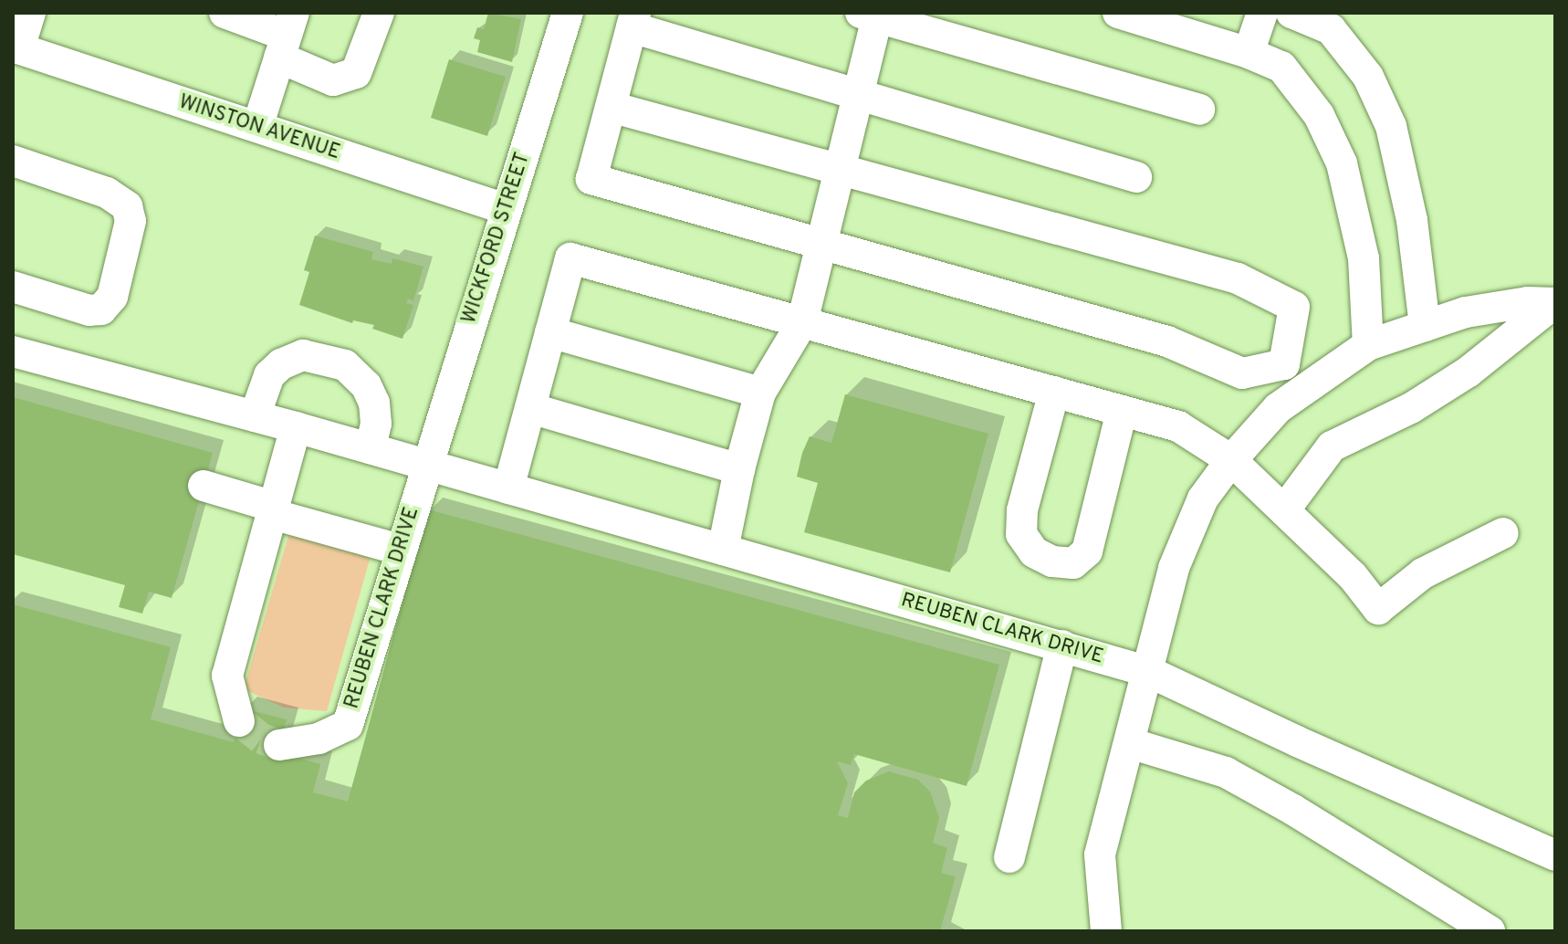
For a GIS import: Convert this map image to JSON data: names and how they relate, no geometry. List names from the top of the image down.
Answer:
{
  "streets": {
    "street": ["WINSTON AVENUE", "WICKFORD STREET", "REUBEN CLARK DRIVE"]
  },
  "crossings": [
    ["WINSTON AVENUE", "WICKFORD STREET"],
    ["WICKFORD STREET", "REUBEN CLARK DRIVE"]
  ]
}
